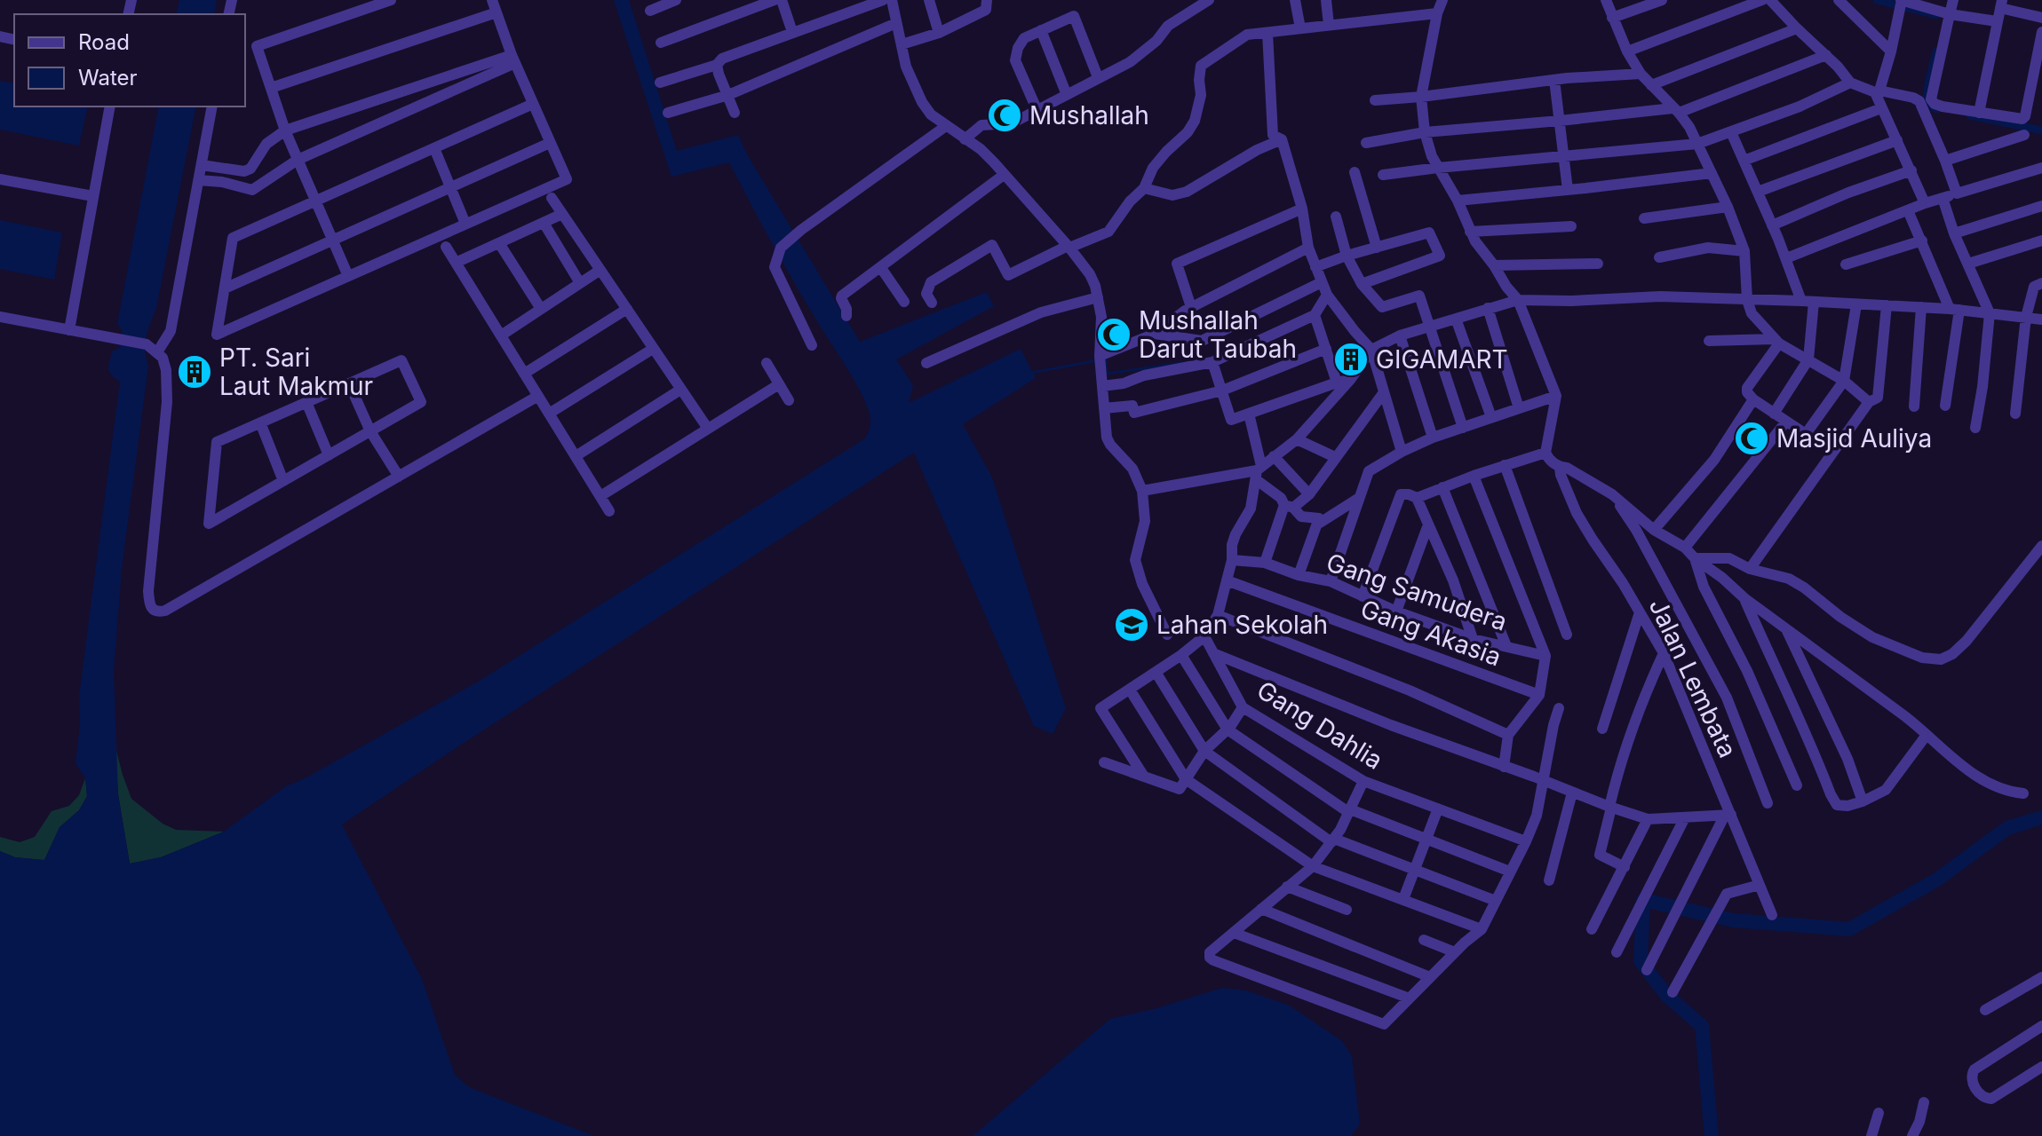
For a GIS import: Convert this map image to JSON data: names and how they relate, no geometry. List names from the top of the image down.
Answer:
{
  "streets": {
    "street": [
      "Gang Samudera",
      "Gang Akasia",
      "Jalan Lembata",
      "Gang Dahlia"
    ]
  },
  "places": {
    "mosque": ["Mushallah", "Mushallah Darut Taubah", "Masjid Auliya"],
    "building": ["GIGAMART", "PT. Sari Laut Makmur"],
    "school or university": ["Lahan Sekolah"]
  },
  "legend": ["Road", "Water"]
}
